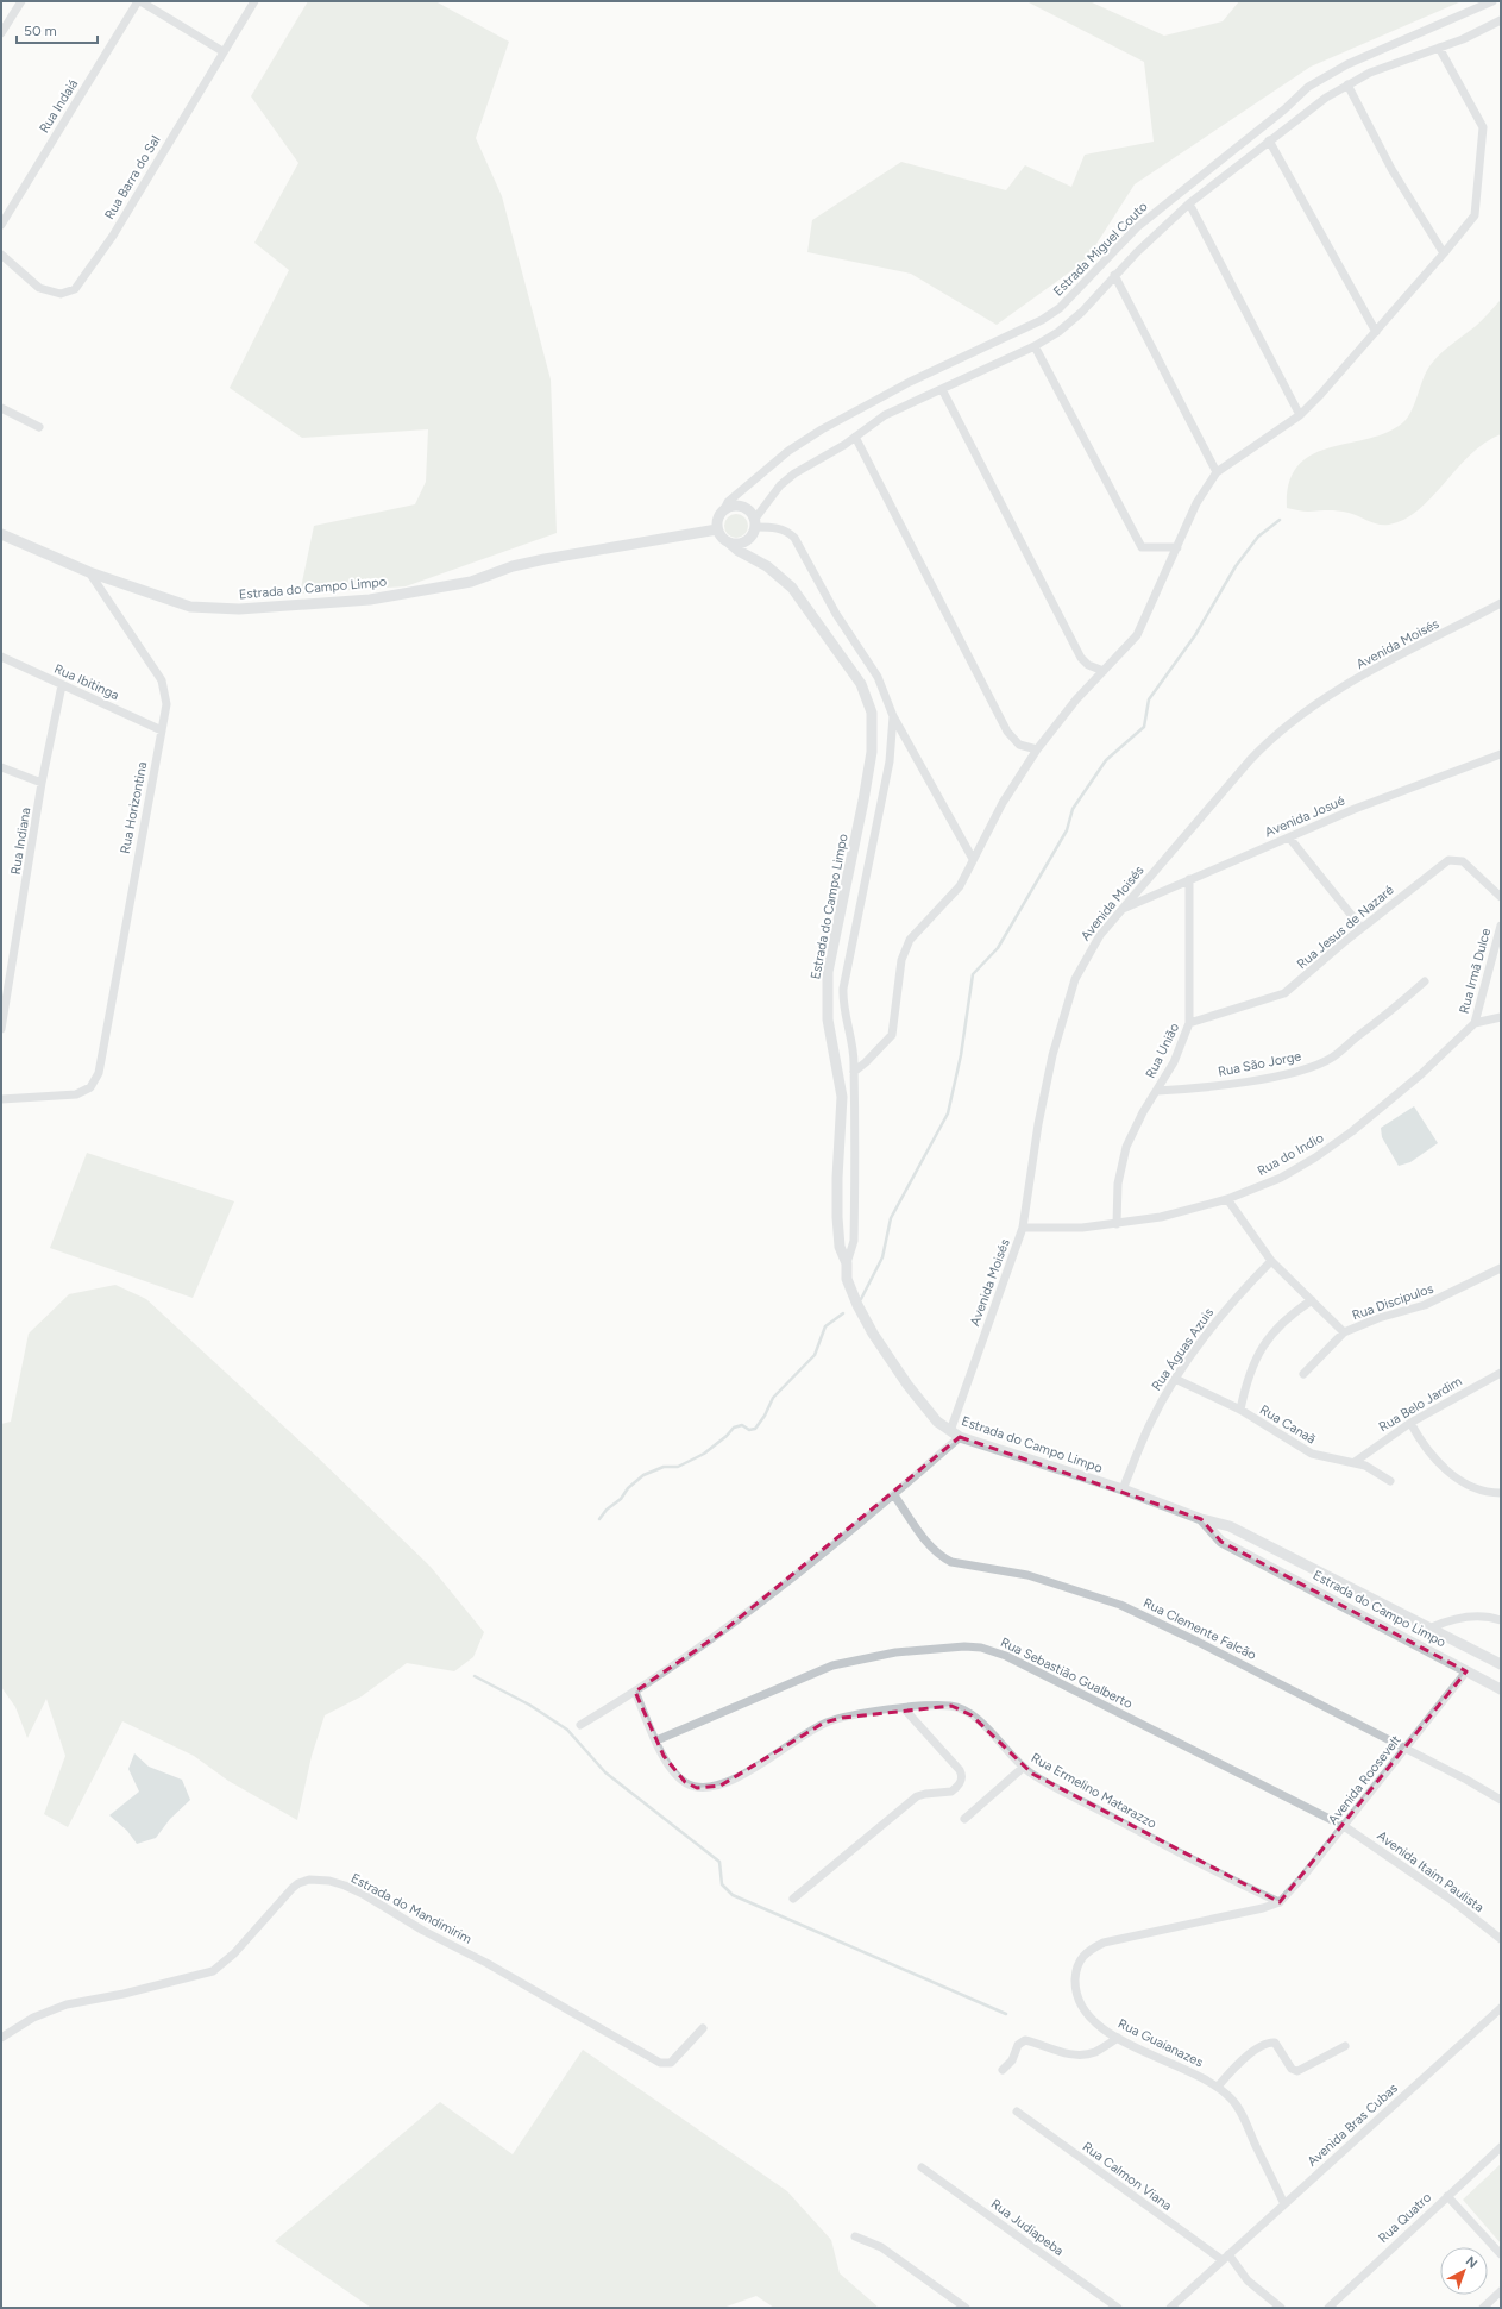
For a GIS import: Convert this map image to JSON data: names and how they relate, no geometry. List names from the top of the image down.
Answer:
{
  "streets": {
    "street": [
      "Rua Indaiá",
      "Rua Barra do Sal",
      "Estrada Miguel Couto",
      "Estrada do Campo Limpo",
      "Avenida Moisés",
      "Rua Ibitinga",
      "Rua Horizontina",
      "Avenida Josué",
      "Rua Indiana",
      "Rua Jesus de Nazaré",
      "Rua Irmã Dulce",
      "Rua União",
      "Rua São Jorge",
      "Rua do Indio",
      "Rua Discipulos",
      "Rua Águas Azuis",
      "Rua Belo Jardim",
      "Rua Canaã",
      "Rua Clemente Falcão",
      "Rua Sebastião Gualberto",
      "Avenida Roosevelt",
      "Rua Ermelino Matarazzo",
      "Avenida Itaim Paulista",
      "Estrada do Mandimirim",
      "Rua Guaianazes",
      "Avenida Bras Cubas",
      "Rua Calmon Viana",
      "Rua Quatro",
      "Rua Judiapeba"
    ]
  },
  "crossings": [
    ["Estrada Miguel Couto", "Estrada do Campo Limpo"],
    ["Estrada do Campo Limpo", "Avenida Moisés"],
    ["Estrada do Campo Limpo", "Rua Horizontina"],
    ["Estrada do Campo Limpo", "Rua Águas Azuis"],
    ["Estrada do Campo Limpo", "Avenida Roosevelt"],
    ["Avenida Moisés", "Avenida Josué"],
    ["Avenida Moisés", "Rua do Indio"],
    ["Rua Ibitinga", "Rua Horizontina"],
    ["Rua Ibitinga", "Rua Indiana"],
    ["Avenida Josué", "Rua União"],
    ["Rua Jesus de Nazaré", "Rua União"],
    ["Rua Irmã Dulce", "Rua do Indio"],
    ["Rua União", "Rua São Jorge"],
    ["Rua União", "Rua do Indio"],
    ["Rua Águas Azuis", "Rua Canaã"],
    ["Rua Belo Jardim", "Rua Canaã"],
    ["Rua Clemente Falcão", "Avenida Roosevelt"],
    ["Rua Sebastião Gualberto", "Avenida Roosevelt"],
    ["Rua Sebastião Gualberto", "Rua Ermelino Matarazzo"],
    ["Rua Sebastião Gualberto", "Avenida Itaim Paulista"],
    ["Avenida Roosevelt", "Rua Ermelino Matarazzo"],
    ["Avenida Roosevelt", "Avenida Itaim Paulista"],
    ["Avenida Roosevelt", "Rua Guaianazes"],
    ["Rua Ermelino Matarazzo", "Rua Guaianazes"],
    ["Rua Guaianazes", "Avenida Bras Cubas"],
    ["Avenida Bras Cubas", "Rua Calmon Viana"]
  ],
  "scale_bar": "50 m",
  "north": "top right"
}
